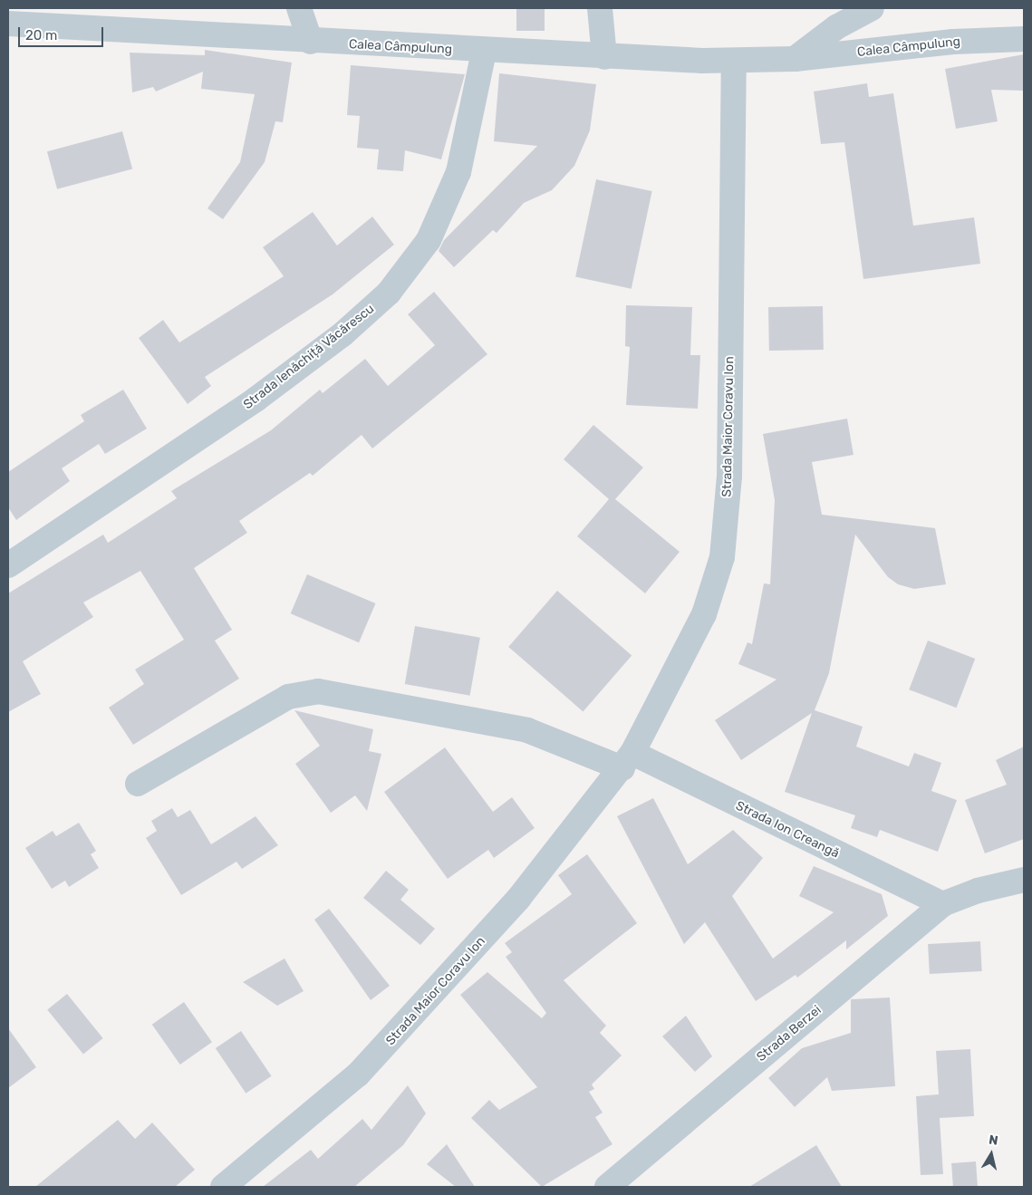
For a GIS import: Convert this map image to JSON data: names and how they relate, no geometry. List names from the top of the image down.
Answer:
{
  "streets": {
    "street": [
      "Calea Câmpulung",
      "Strada Ienăchiță Văcărescu",
      "Strada Maior Coravu Ion",
      "Strada Ion Creangă",
      "Strada Berzei"
    ]
  },
  "crossings": [
    ["Calea Câmpulung", "Strada Ienăchiță Văcărescu"],
    ["Calea Câmpulung", "Strada Maior Coravu Ion"],
    ["Strada Maior Coravu Ion", "Strada Ion Creangă"],
    ["Strada Ion Creangă", "Strada Berzei"]
  ],
  "scale_bar": "20 m",
  "north": "top"
}
